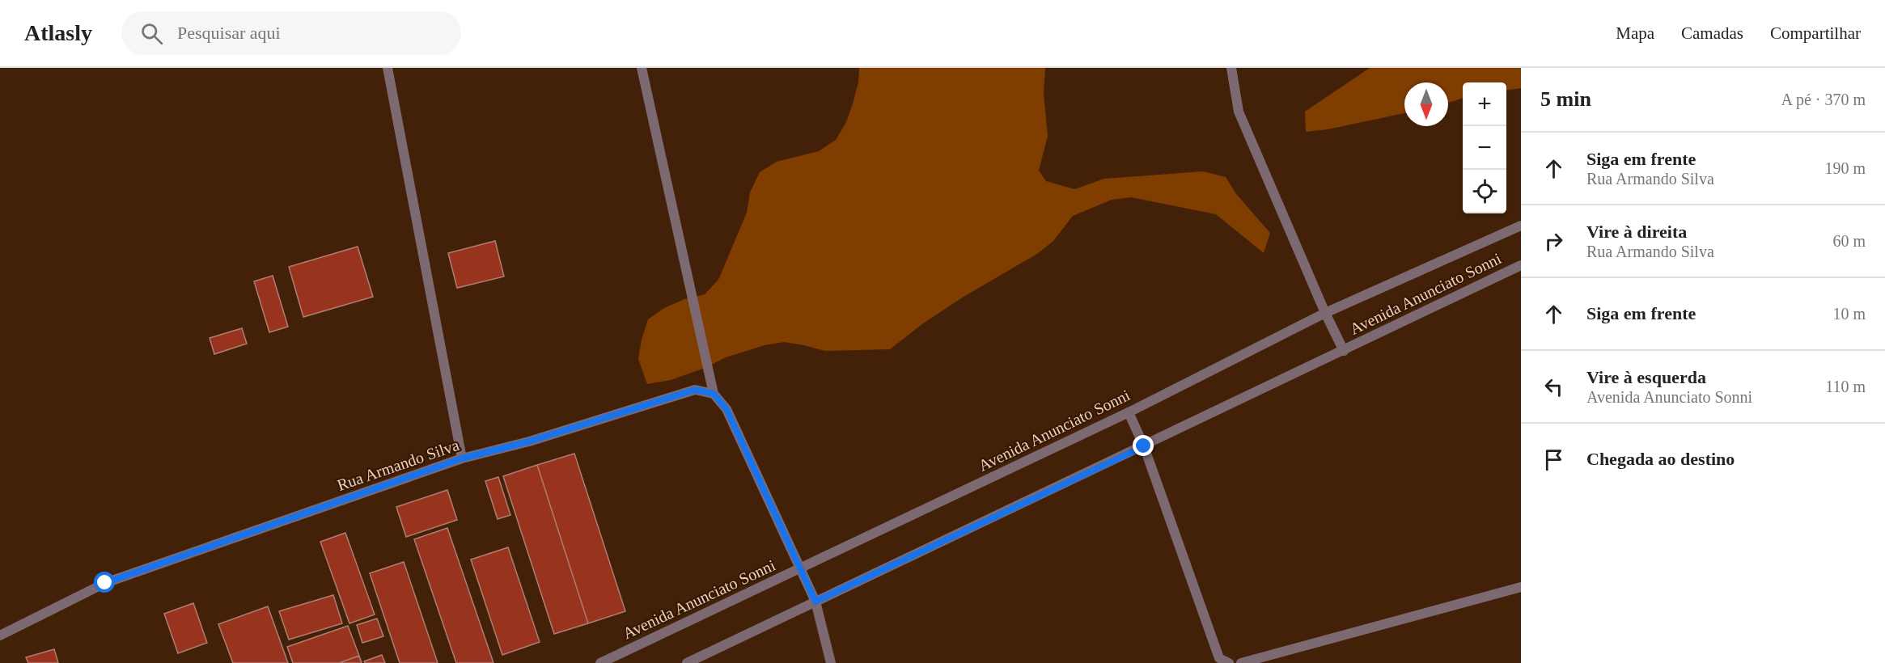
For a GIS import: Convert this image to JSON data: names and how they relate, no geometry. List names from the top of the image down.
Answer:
{
  "streets": {
    "street": ["Avenida Anunciato Sonni", "Rua Armando Silva"]
  },
  "north": "bottom",
  "page": {
    "header": "Atlasly",
    "search": "Pesquisar aqui",
    "nav": ["Mapa", "Camadas", "Compartilhar"],
    "heading": ["5 min", "A pé · 370 m"],
    "map_buttons": ["+", "−"],
    "list": [
      ["Siga em frente", "Rua Armando Silva", "190 m"],
      ["Vire à direita", "Rua Armando Silva", "60 m"],
      ["Siga em frente", "10 m"],
      ["Vire à esquerda", "Avenida Anunciato Sonni", "110 m"],
      "Chegada ao destino"
    ]
  }
}
